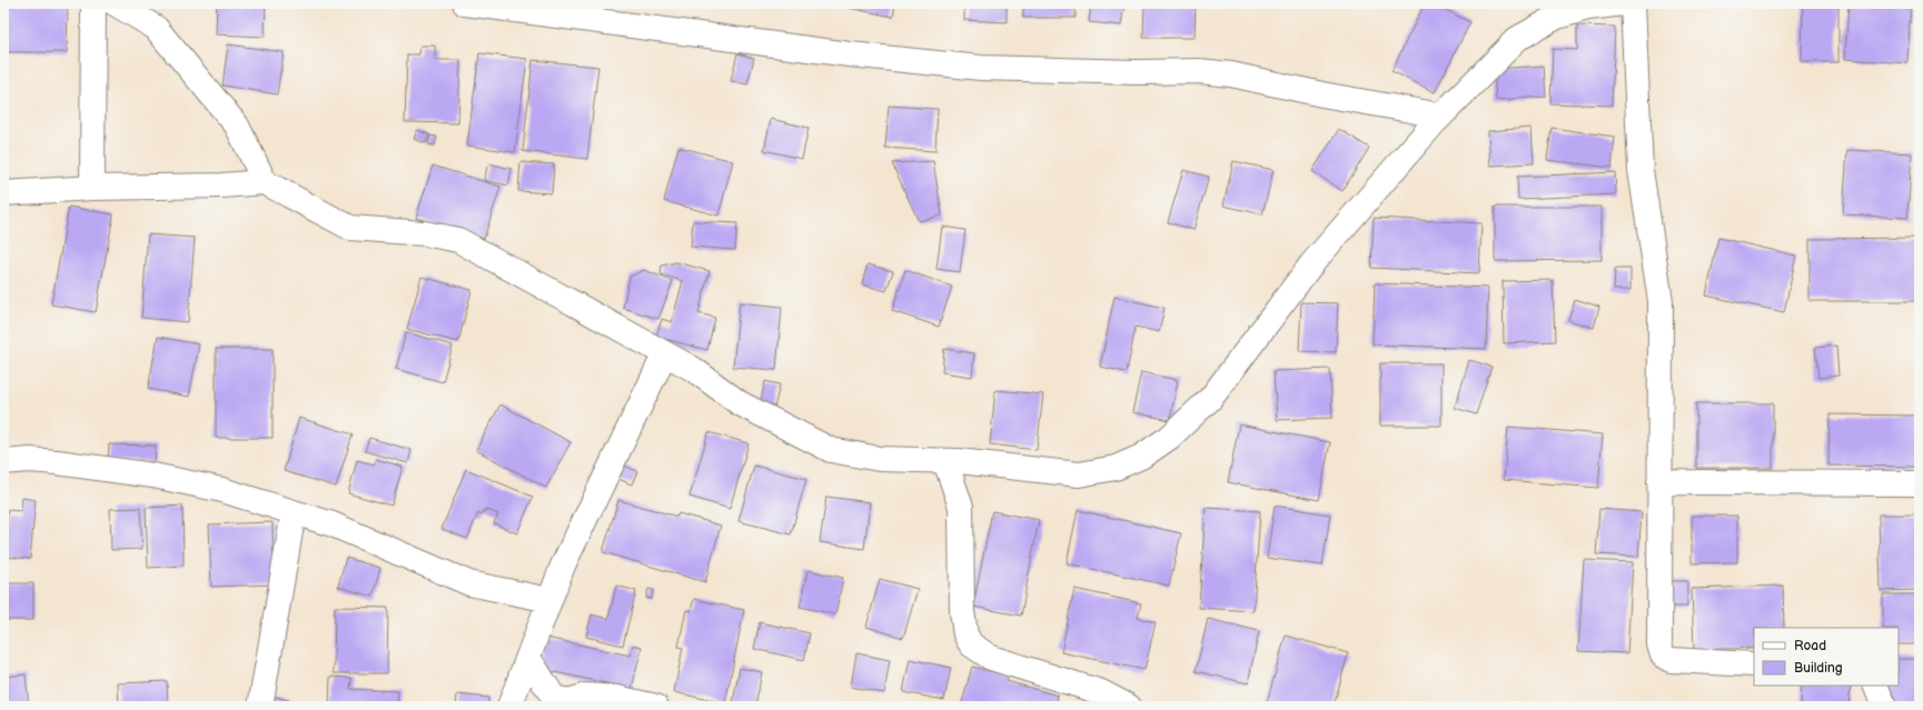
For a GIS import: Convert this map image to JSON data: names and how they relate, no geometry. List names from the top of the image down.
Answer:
{
  "legend": ["Road", "Building"]
}
